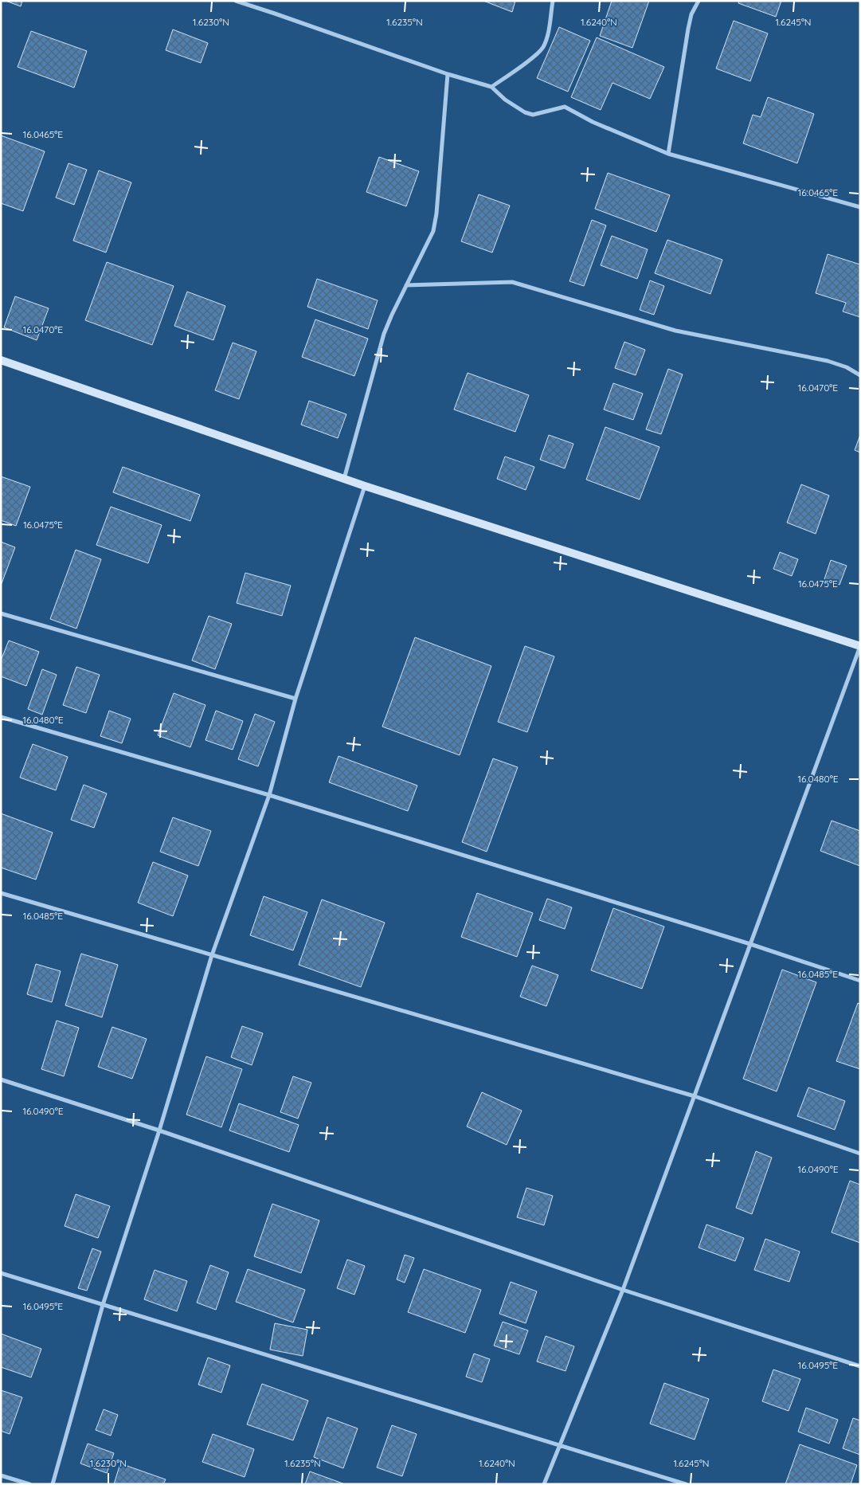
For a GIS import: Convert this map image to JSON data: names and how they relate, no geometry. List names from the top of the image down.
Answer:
{
  "coordinates": [
    "1.6230°N",
    "1.6235°N",
    "1.6240°N",
    "1.6245°N",
    "16.0465°E",
    "16.0470°E",
    "16.0475°E",
    "16.0480°E",
    "16.0485°E",
    "16.0490°E",
    "16.0495°E"
  ]
}
